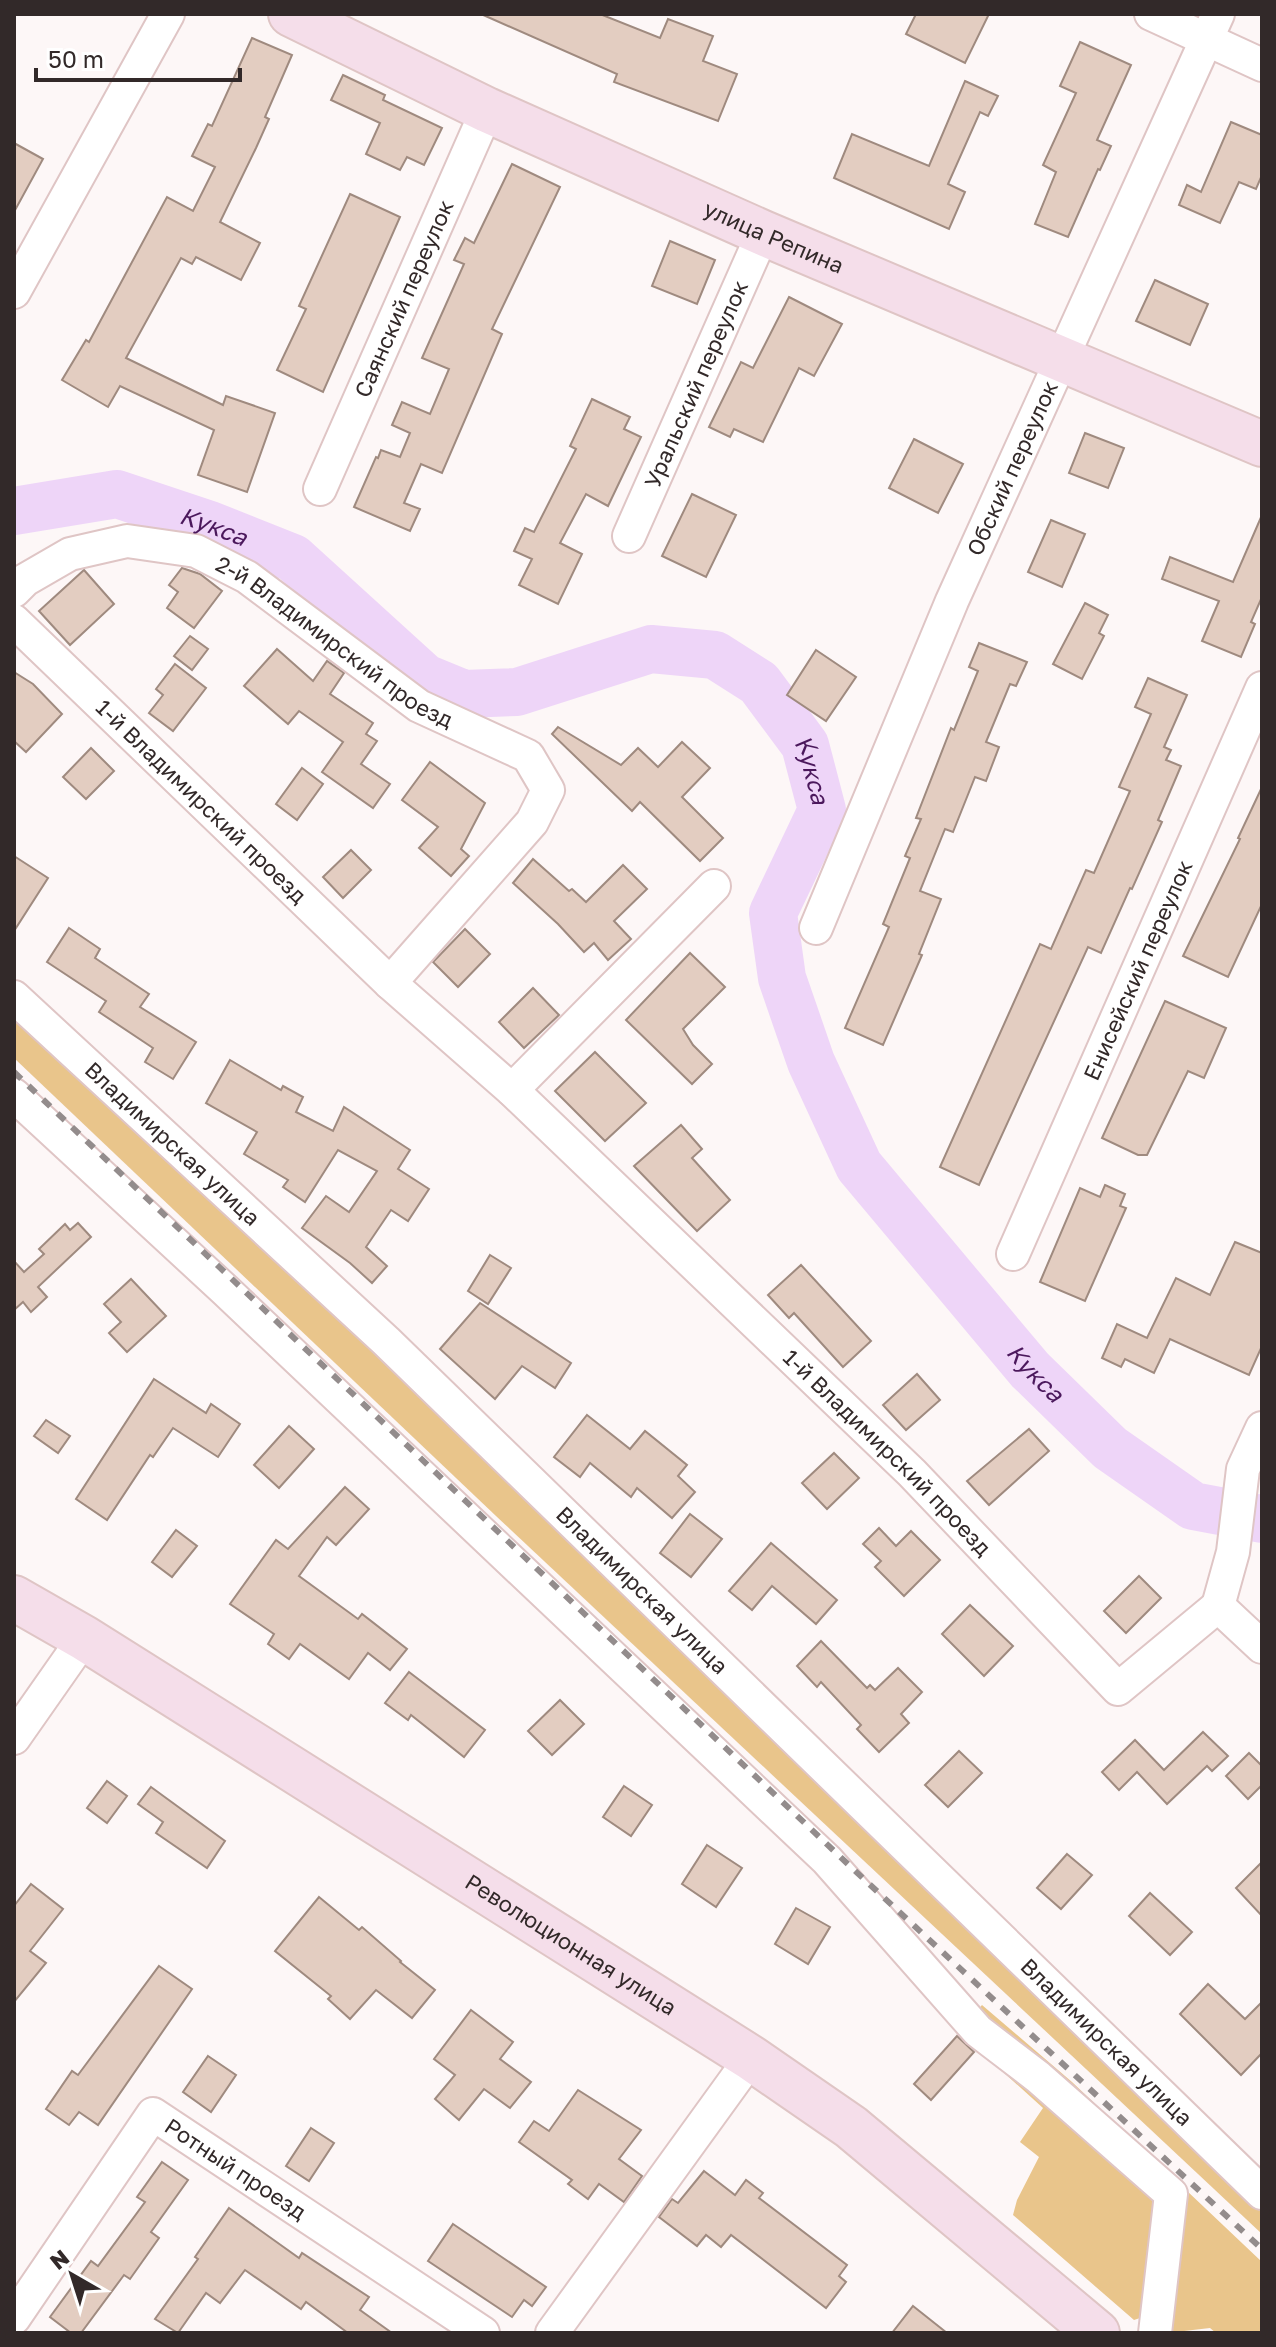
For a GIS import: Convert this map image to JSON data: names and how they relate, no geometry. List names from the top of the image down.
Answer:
{
  "streets": {
    "street": [
      "улица Репина",
      "Саянский переулок",
      "Уральский переулок",
      "Обский переулок",
      "2-й Владимирский проезд",
      "1-й Владимирский проезд",
      "Енисейский переулок",
      "Владимирская улица",
      "Революционная улица",
      "Ротный проезд"
    ]
  },
  "crossings": [
    ["улица Репина", "Саянский переулок"],
    ["улица Репина", "Уральский переулок"],
    ["улица Репина", "Обский переулок"],
    ["2-й Владимирский проезд", "1-й Владимирский проезд"]
  ],
  "water": ["Кукса"],
  "scale_bar": "50 m",
  "north": "top left"
}
